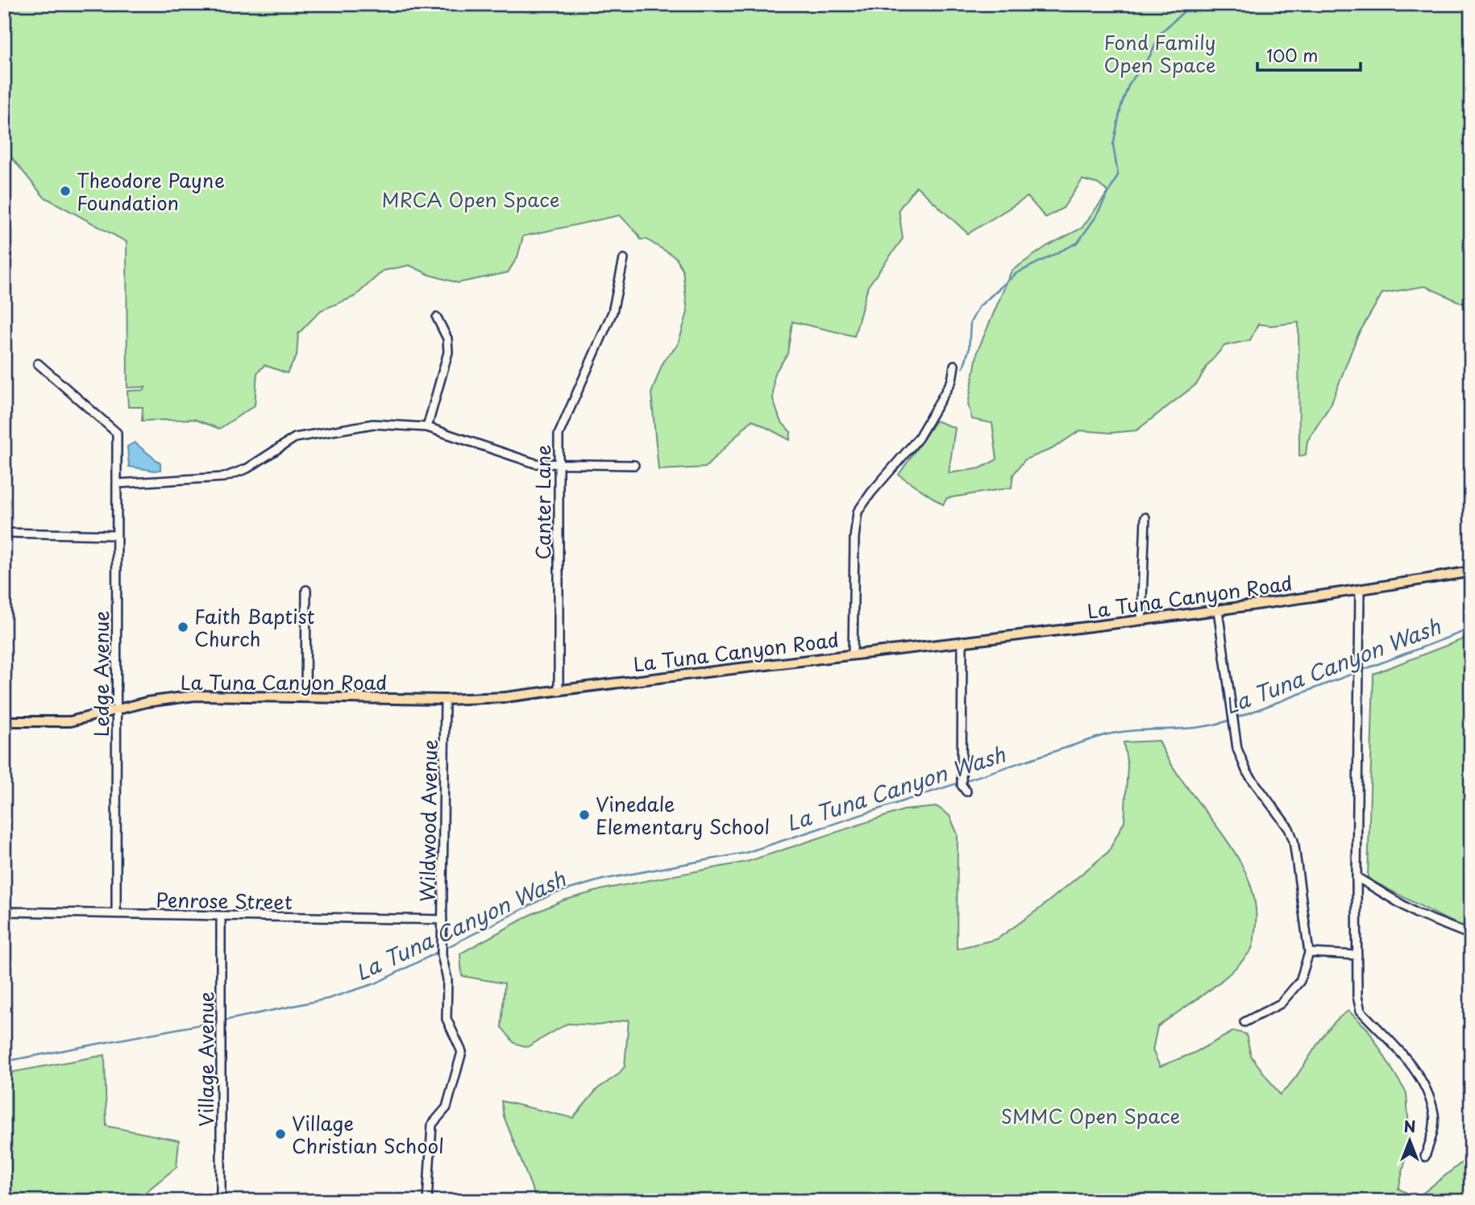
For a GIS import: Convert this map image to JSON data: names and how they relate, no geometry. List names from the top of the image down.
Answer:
{
  "streets": {
    "main road": ["La Tuna Canyon Road"],
    "street": [
      "Canter Lane",
      "Ledge Avenue",
      "Wildwood Avenue",
      "Penrose Street",
      "Village Avenue"
    ]
  },
  "crossings": [
    ["Canter Lane", "La Tuna Canyon Road"],
    ["La Tuna Canyon Road", "Ledge Avenue"],
    ["La Tuna Canyon Road", "Wildwood Avenue"],
    ["Ledge Avenue", "Penrose Street"],
    ["Wildwood Avenue", "Penrose Street"],
    ["Penrose Street", "Village Avenue"]
  ],
  "water": ["La Tuna Canyon Wash"],
  "parks": ["Fond Family Open Space", "MRCA Open Space", "SMMC Open Space"],
  "places": [
    "Theodore Payne Foundation",
    "Faith Baptist Church",
    "Vinedale Elementary School",
    "Village Christian School"
  ],
  "scale_bar": "100 m",
  "north": "top"
}
